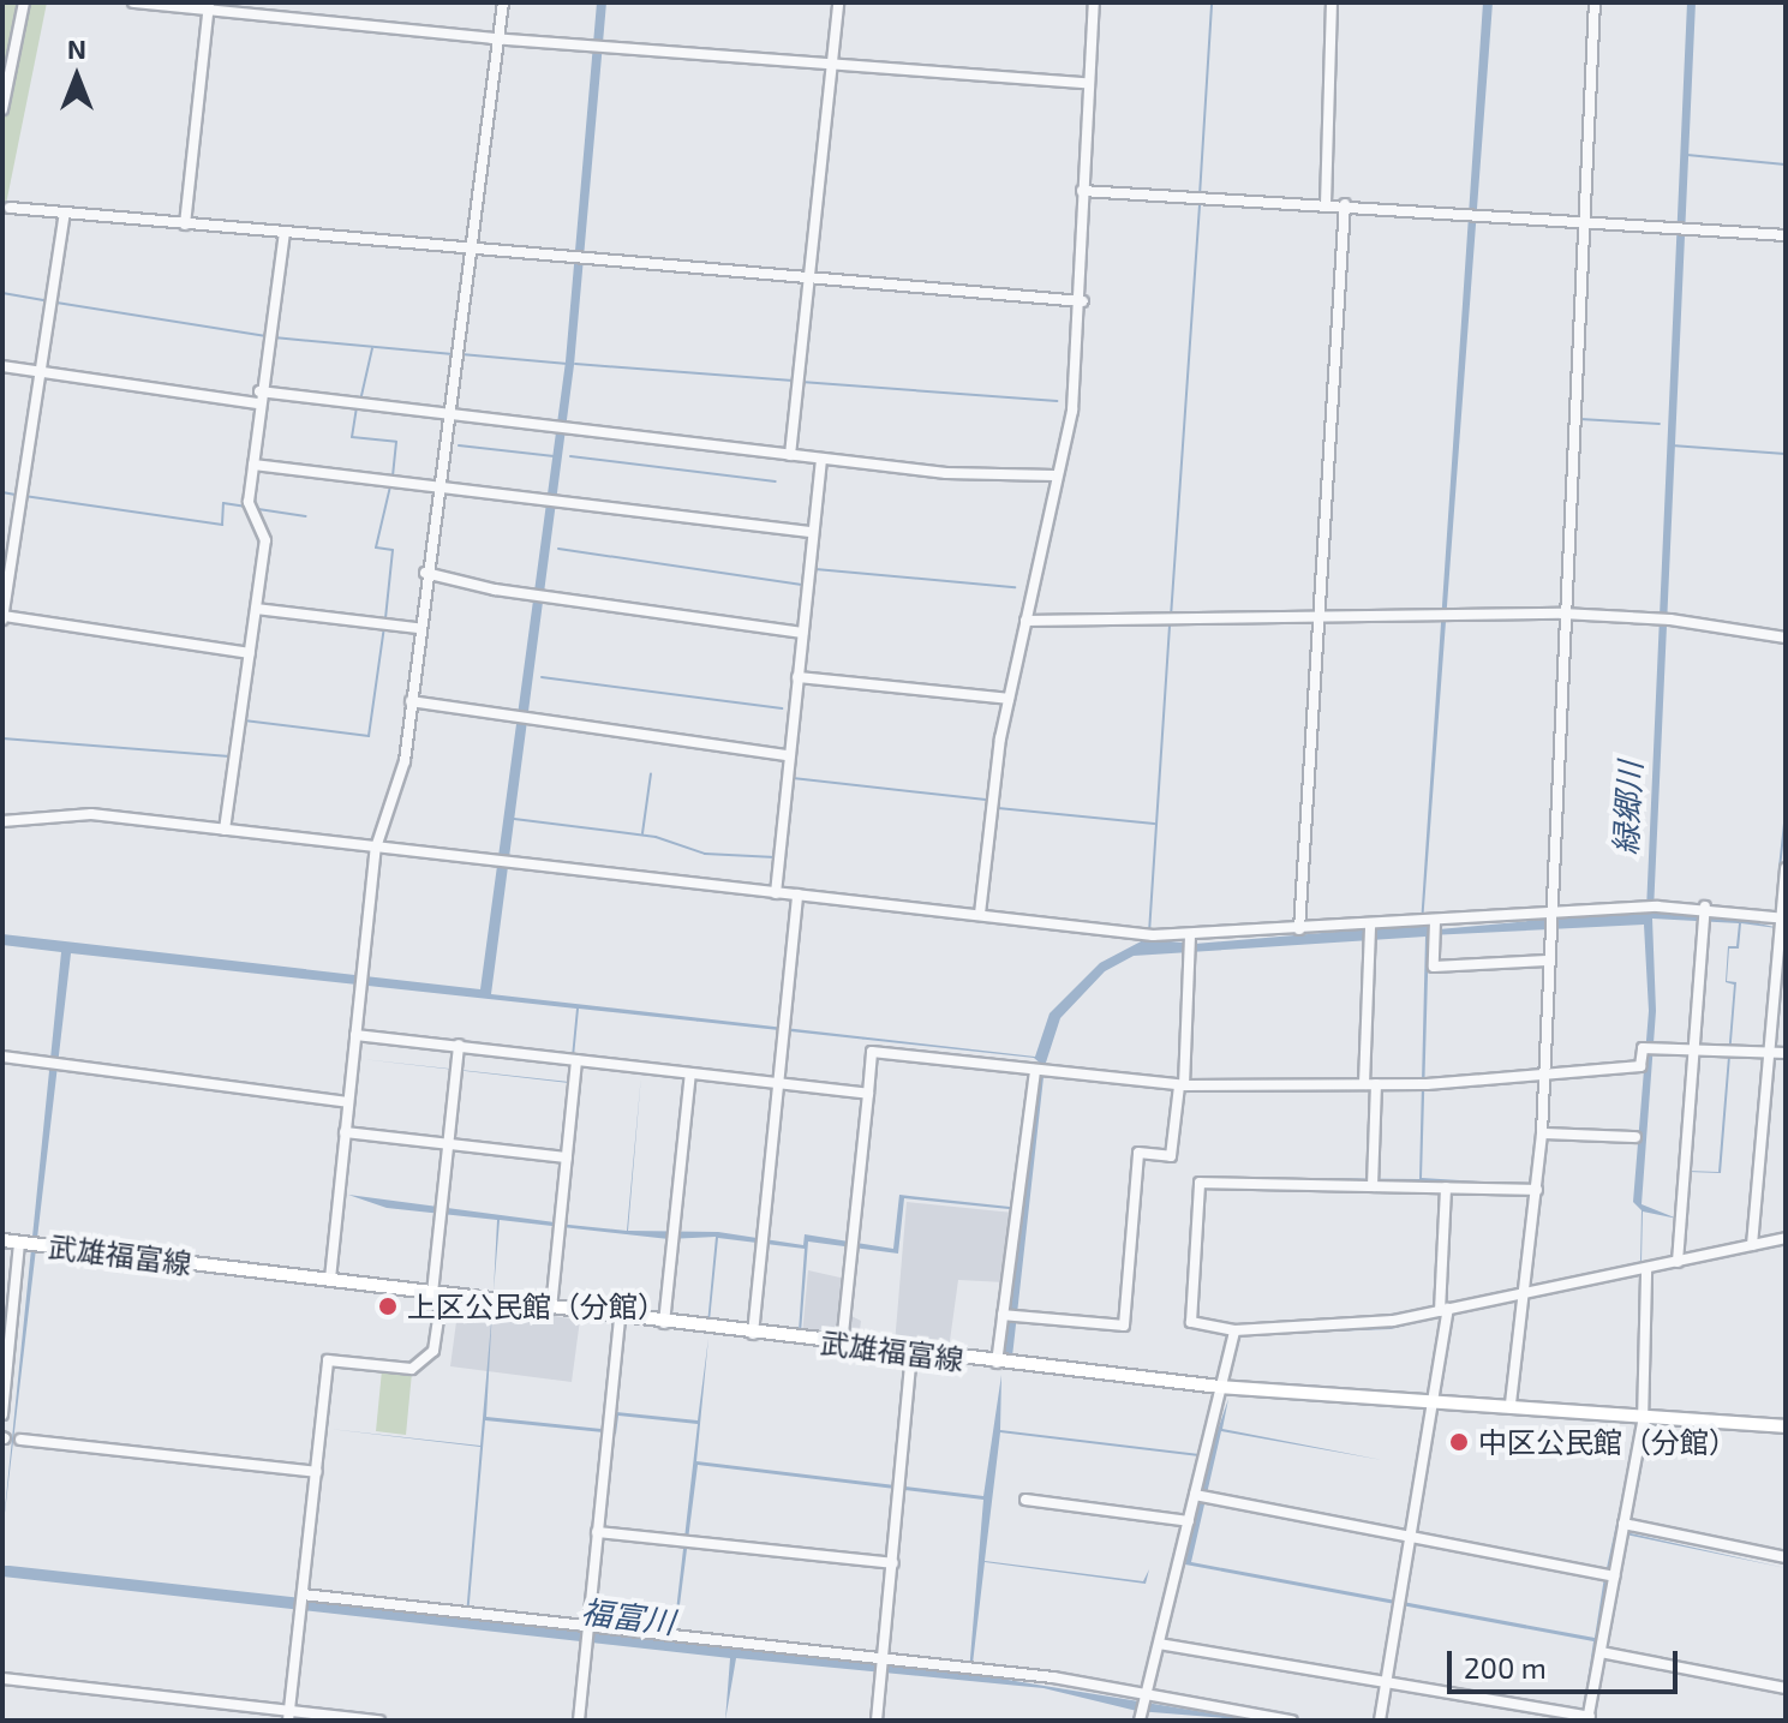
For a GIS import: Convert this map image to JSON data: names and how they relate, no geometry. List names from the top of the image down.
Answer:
{
  "streets": {
    "main road": ["武雄福富線"]
  },
  "water": ["緑郷川", "福富川"],
  "places": ["上区公民館（分館）", "中区公民館（分館）"],
  "scale_bar": "200 m",
  "north": "top"
}
